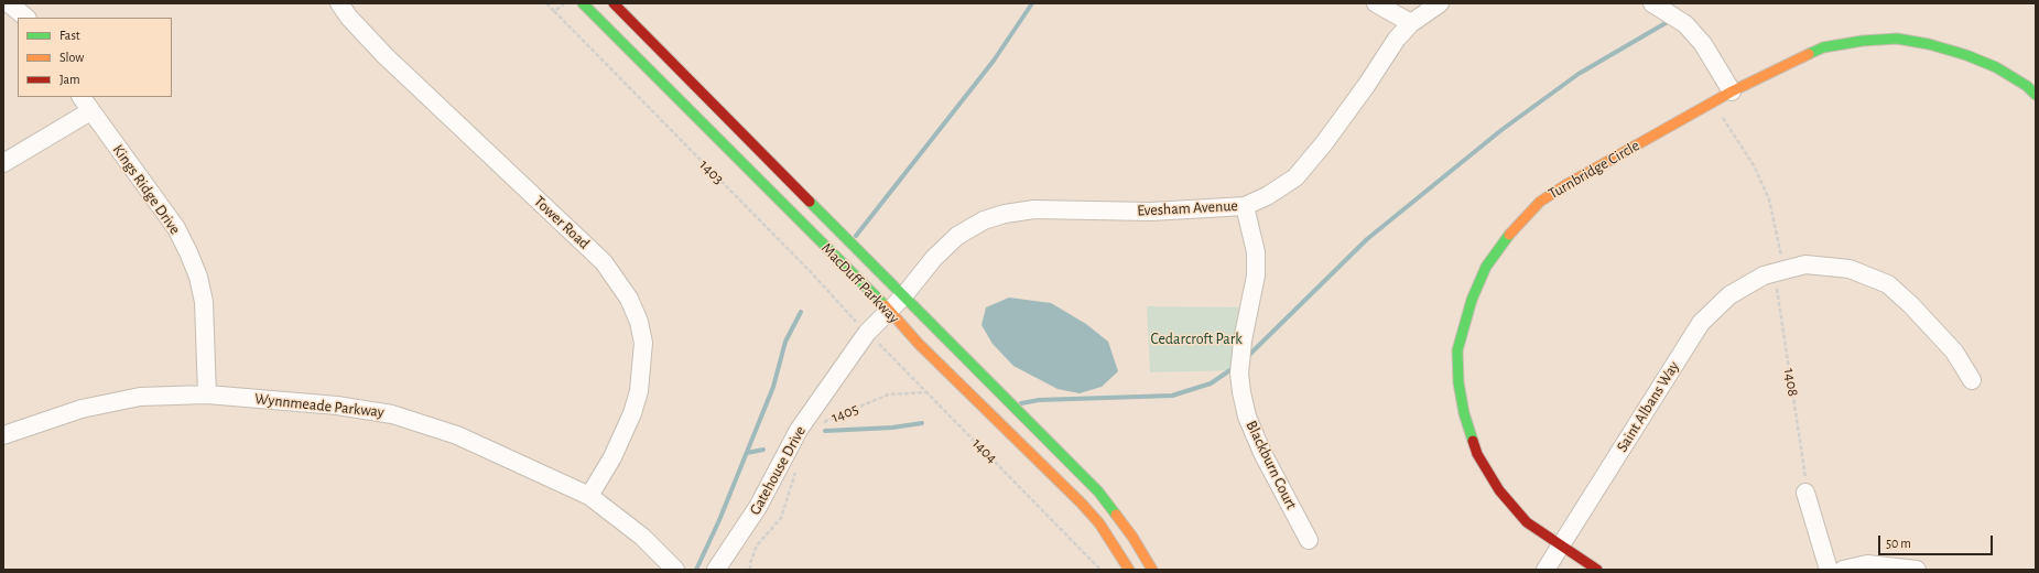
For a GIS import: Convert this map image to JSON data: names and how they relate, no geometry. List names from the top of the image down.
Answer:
{
  "streets": {
    "street": [
      "Turnbridge Circle",
      "Kings Ridge Drive",
      "Evesham Avenue",
      "Tower Road",
      "MacDuff Parkway",
      "Wynnmeade Parkway",
      "Saint Albans Way",
      "Blackburn Court",
      "Gatehouse Drive"
    ],
    "path": [
      "1403",
      "1408",
      "1405",
      "1404"
    ]
  },
  "crossings": [
    ["Turnbridge Circle", "1408"],
    ["Turnbridge Circle", "Saint Albans Way"],
    ["1403", "1404"],
    ["1403", "Gatehouse Drive"],
    ["Kings Ridge Drive", "Wynnmeade Parkway"],
    ["Evesham Avenue", "MacDuff Parkway"],
    ["Evesham Avenue", "Blackburn Court"],
    ["Evesham Avenue", "Gatehouse Drive"],
    ["Tower Road", "Wynnmeade Parkway"],
    ["MacDuff Parkway", "Gatehouse Drive"],
    ["1408", "Saint Albans Way"],
    ["1405", "1404"],
    ["1404", "Gatehouse Drive"]
  ],
  "parks": ["Cedarcroft Park"],
  "legend": ["Fast", "Slow", "Jam"],
  "scale_bar": "50 m"
}
